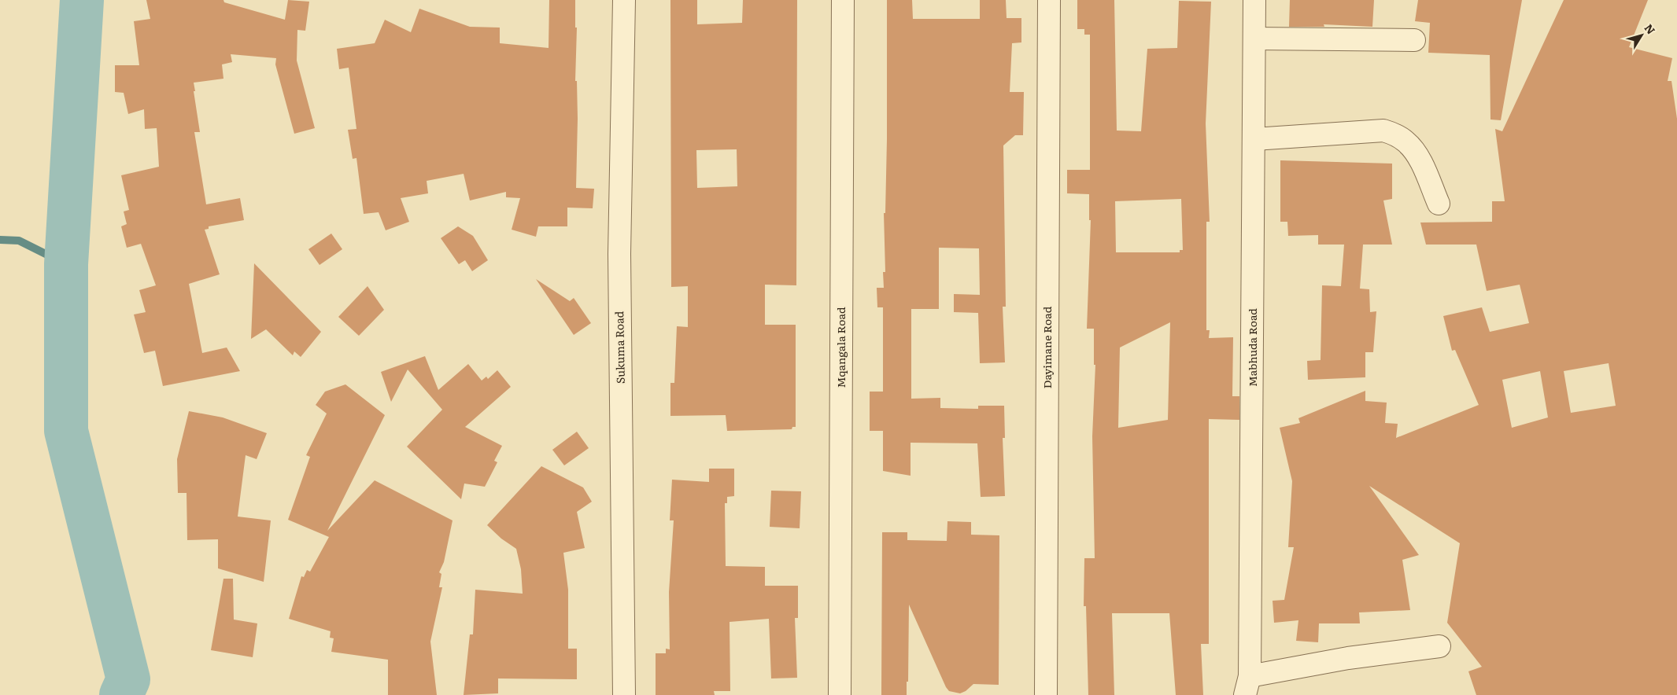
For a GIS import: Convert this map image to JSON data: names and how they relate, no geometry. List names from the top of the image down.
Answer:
{
  "streets": {
    "street": [
      "Sukuma Road",
      "Mqangala Road",
      "Dayimane Road",
      "Mabhuda Road"
    ]
  },
  "north": "top right"
}
